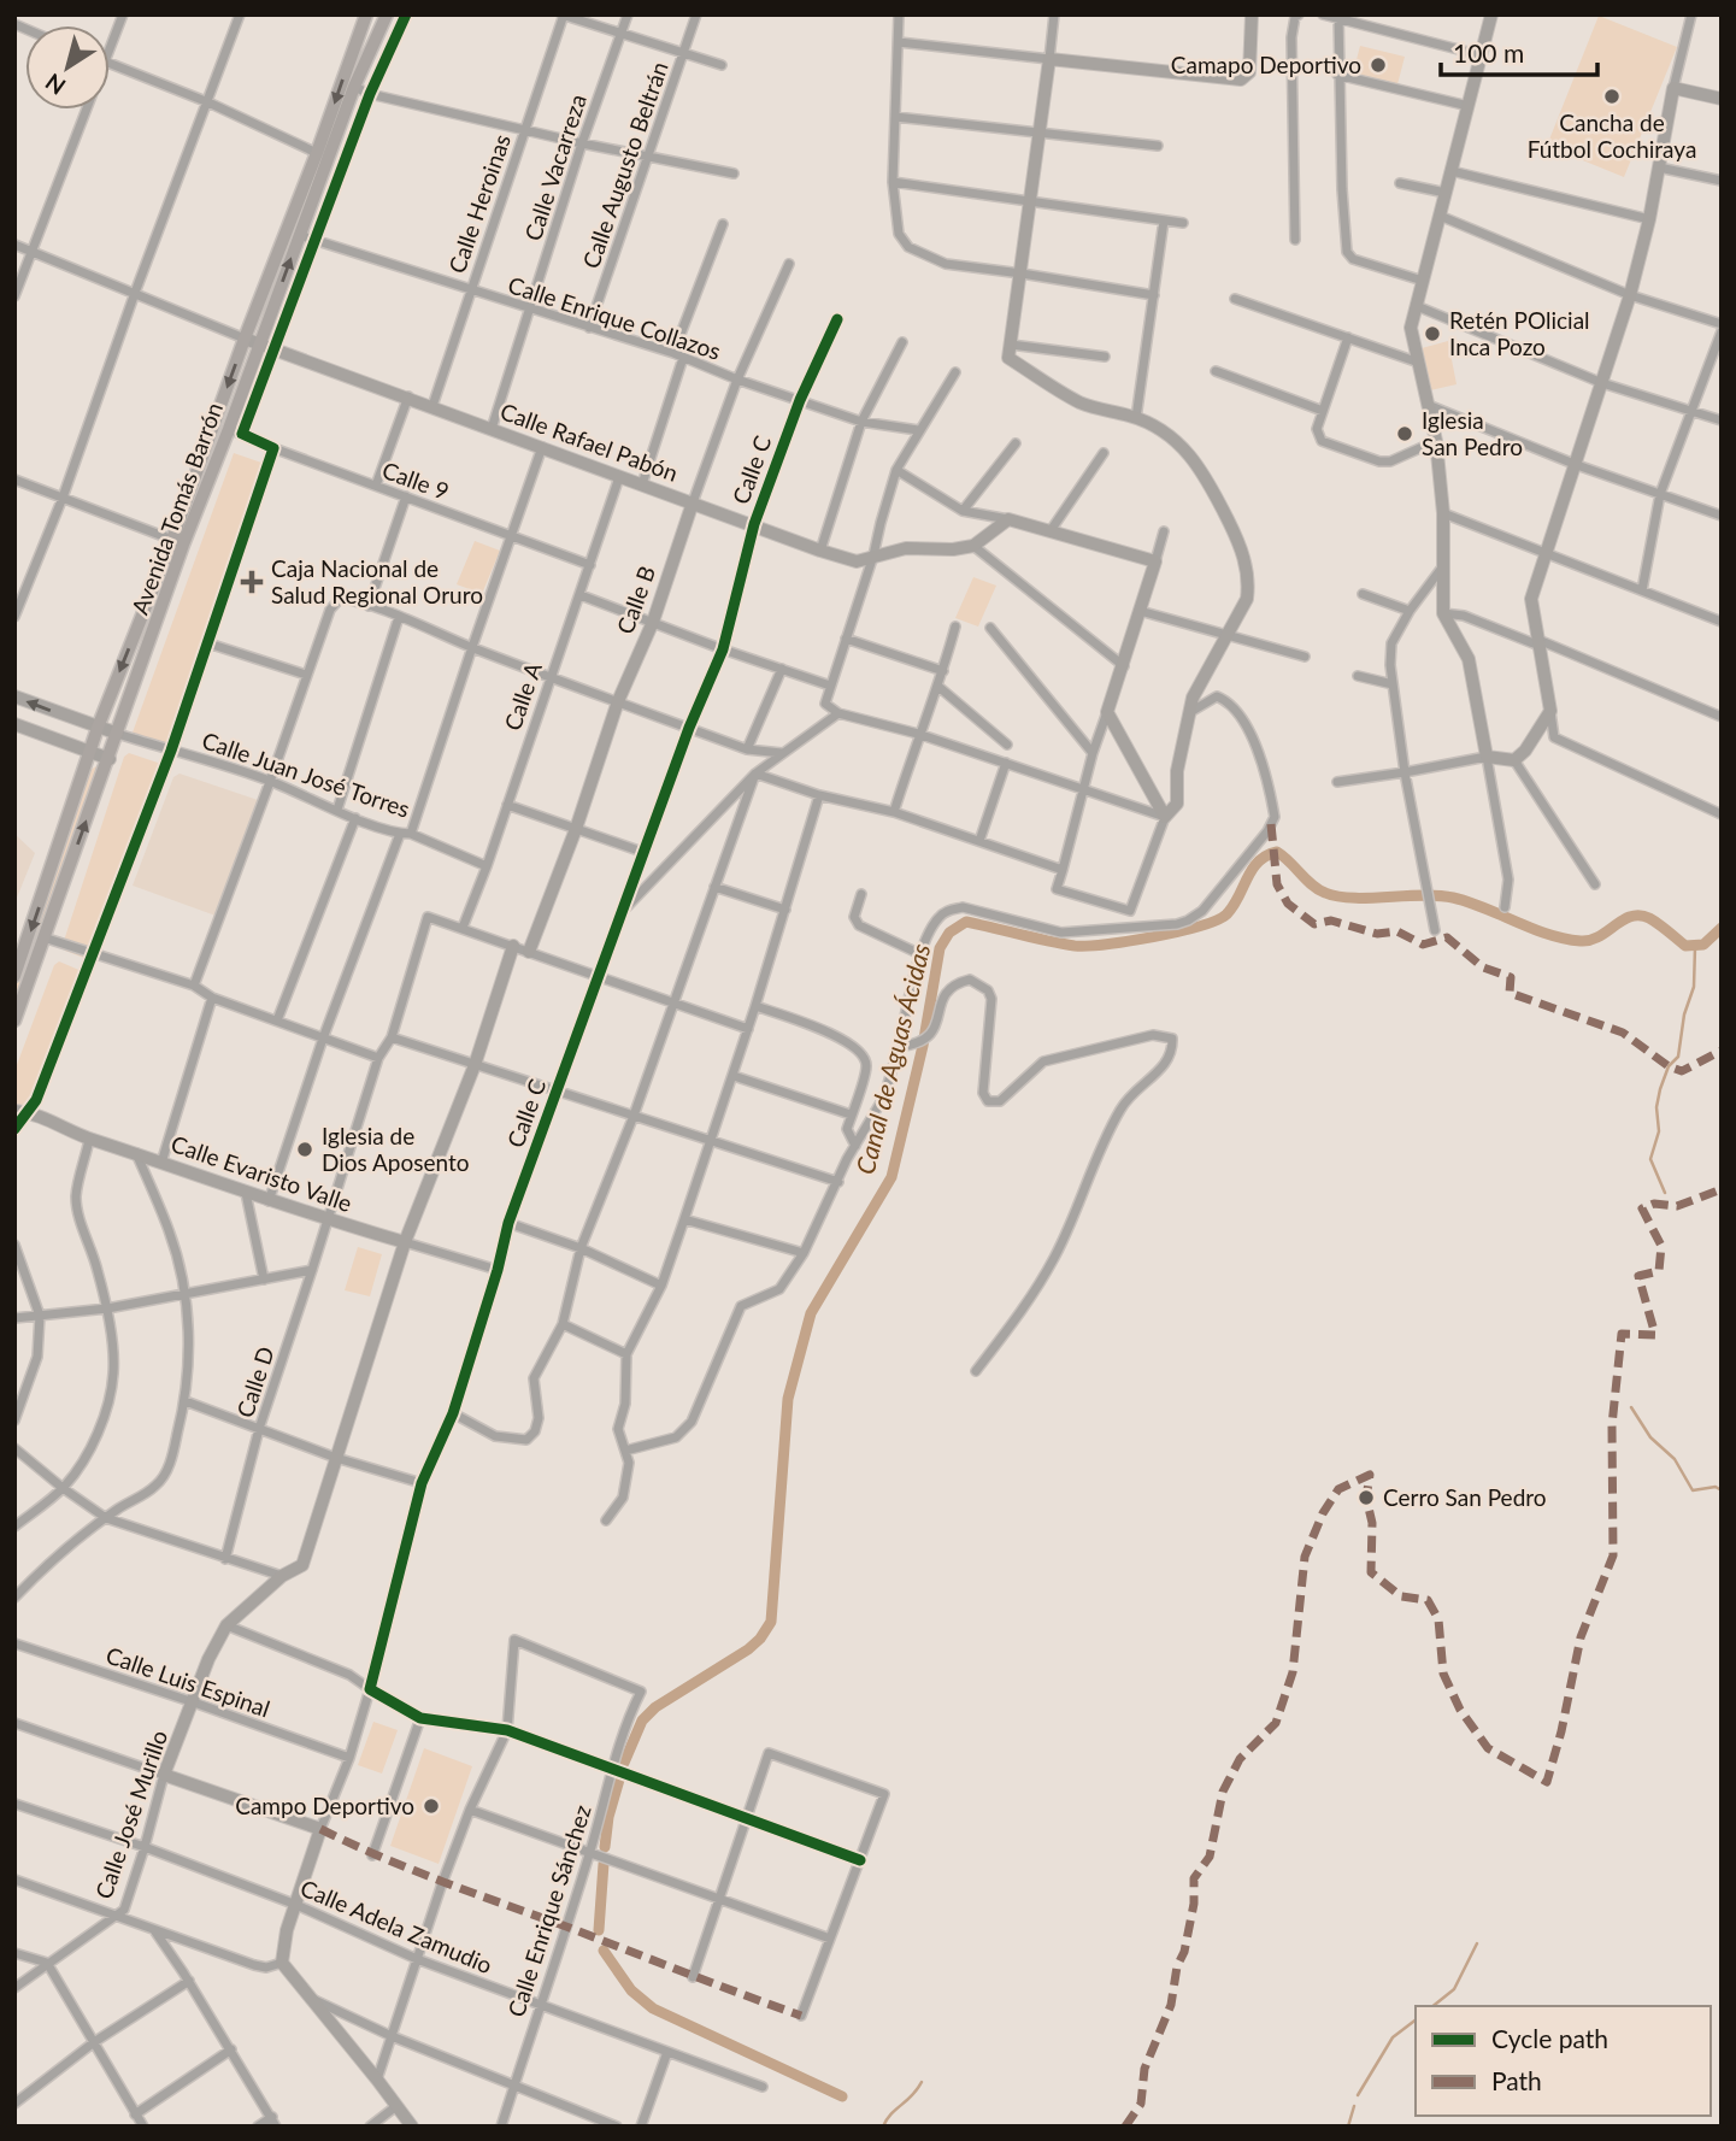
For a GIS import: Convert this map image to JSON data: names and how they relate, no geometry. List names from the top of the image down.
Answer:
{
  "streets": {
    "main road": ["Avenida Tomás Barrón"],
    "street": [
      "Calle Augusto Beltrán",
      "Calle Vacarreza",
      "Calle Heroinas",
      "Calle Enrique Collazos",
      "Calle Rafael Pabón",
      "Calle C",
      "Calle 9",
      "Calle B",
      "Calle A",
      "Calle Juan José Torres",
      "Calle Evaristo Valle",
      "Calle D",
      "Calle Luis Espinal",
      "Calle José Murillo",
      "Calle Enrique Sánchez",
      "Calle Adela Zamudio"
    ]
  },
  "crossings": [
    ["Calle Augusto Beltrán", "Calle Enrique Collazos"],
    ["Calle Vacarreza", "Calle Enrique Collazos"],
    ["Calle Vacarreza", "Calle Rafael Pabón"],
    ["Calle Heroinas", "Calle Enrique Collazos"],
    ["Calle Heroinas", "Calle Rafael Pabón"],
    ["Calle Enrique Collazos", "Calle C"],
    ["Calle Enrique Collazos", "Avenida Tomás Barrón"],
    ["Calle Enrique Collazos", "Calle B"],
    ["Calle Rafael Pabón", "Calle C"],
    ["Calle Rafael Pabón", "Avenida Tomás Barrón"],
    ["Calle Rafael Pabón", "Calle B"],
    ["Calle Rafael Pabón", "Calle A"],
    ["Calle C", "Calle Evaristo Valle"],
    ["Calle C", "Calle Luis Espinal"],
    ["Calle 9", "Avenida Tomás Barrón"],
    ["Calle 9", "Calle A"],
    ["Avenida Tomás Barrón", "Calle Juan José Torres"],
    ["Calle A", "Calle Juan José Torres"],
    ["Calle A", "Calle D"],
    ["Calle Evaristo Valle", "Calle D"],
    ["Calle Luis Espinal", "Calle José Murillo"],
    ["Calle José Murillo", "Calle Adela Zamudio"],
    ["Calle Enrique Sánchez", "Calle Adela Zamudio"]
  ],
  "water": ["Canal de Aguas Ácidas"],
  "places": {
    "other": [
      "Camapo Deportivo",
      "Cancha de Fútbol Cochiraya",
      "Retén POlicial Inca Pozo",
      "Iglesia San Pedro",
      "Iglesia de Dios Aposento",
      "Cerro San Pedro",
      "Campo Deportivo"
    ],
    "health": ["Caja Nacional de Salud Regional Oruro"]
  },
  "legend": ["Cycle path", "Path"],
  "scale_bar": "100 m",
  "north": "bottom left"
}
